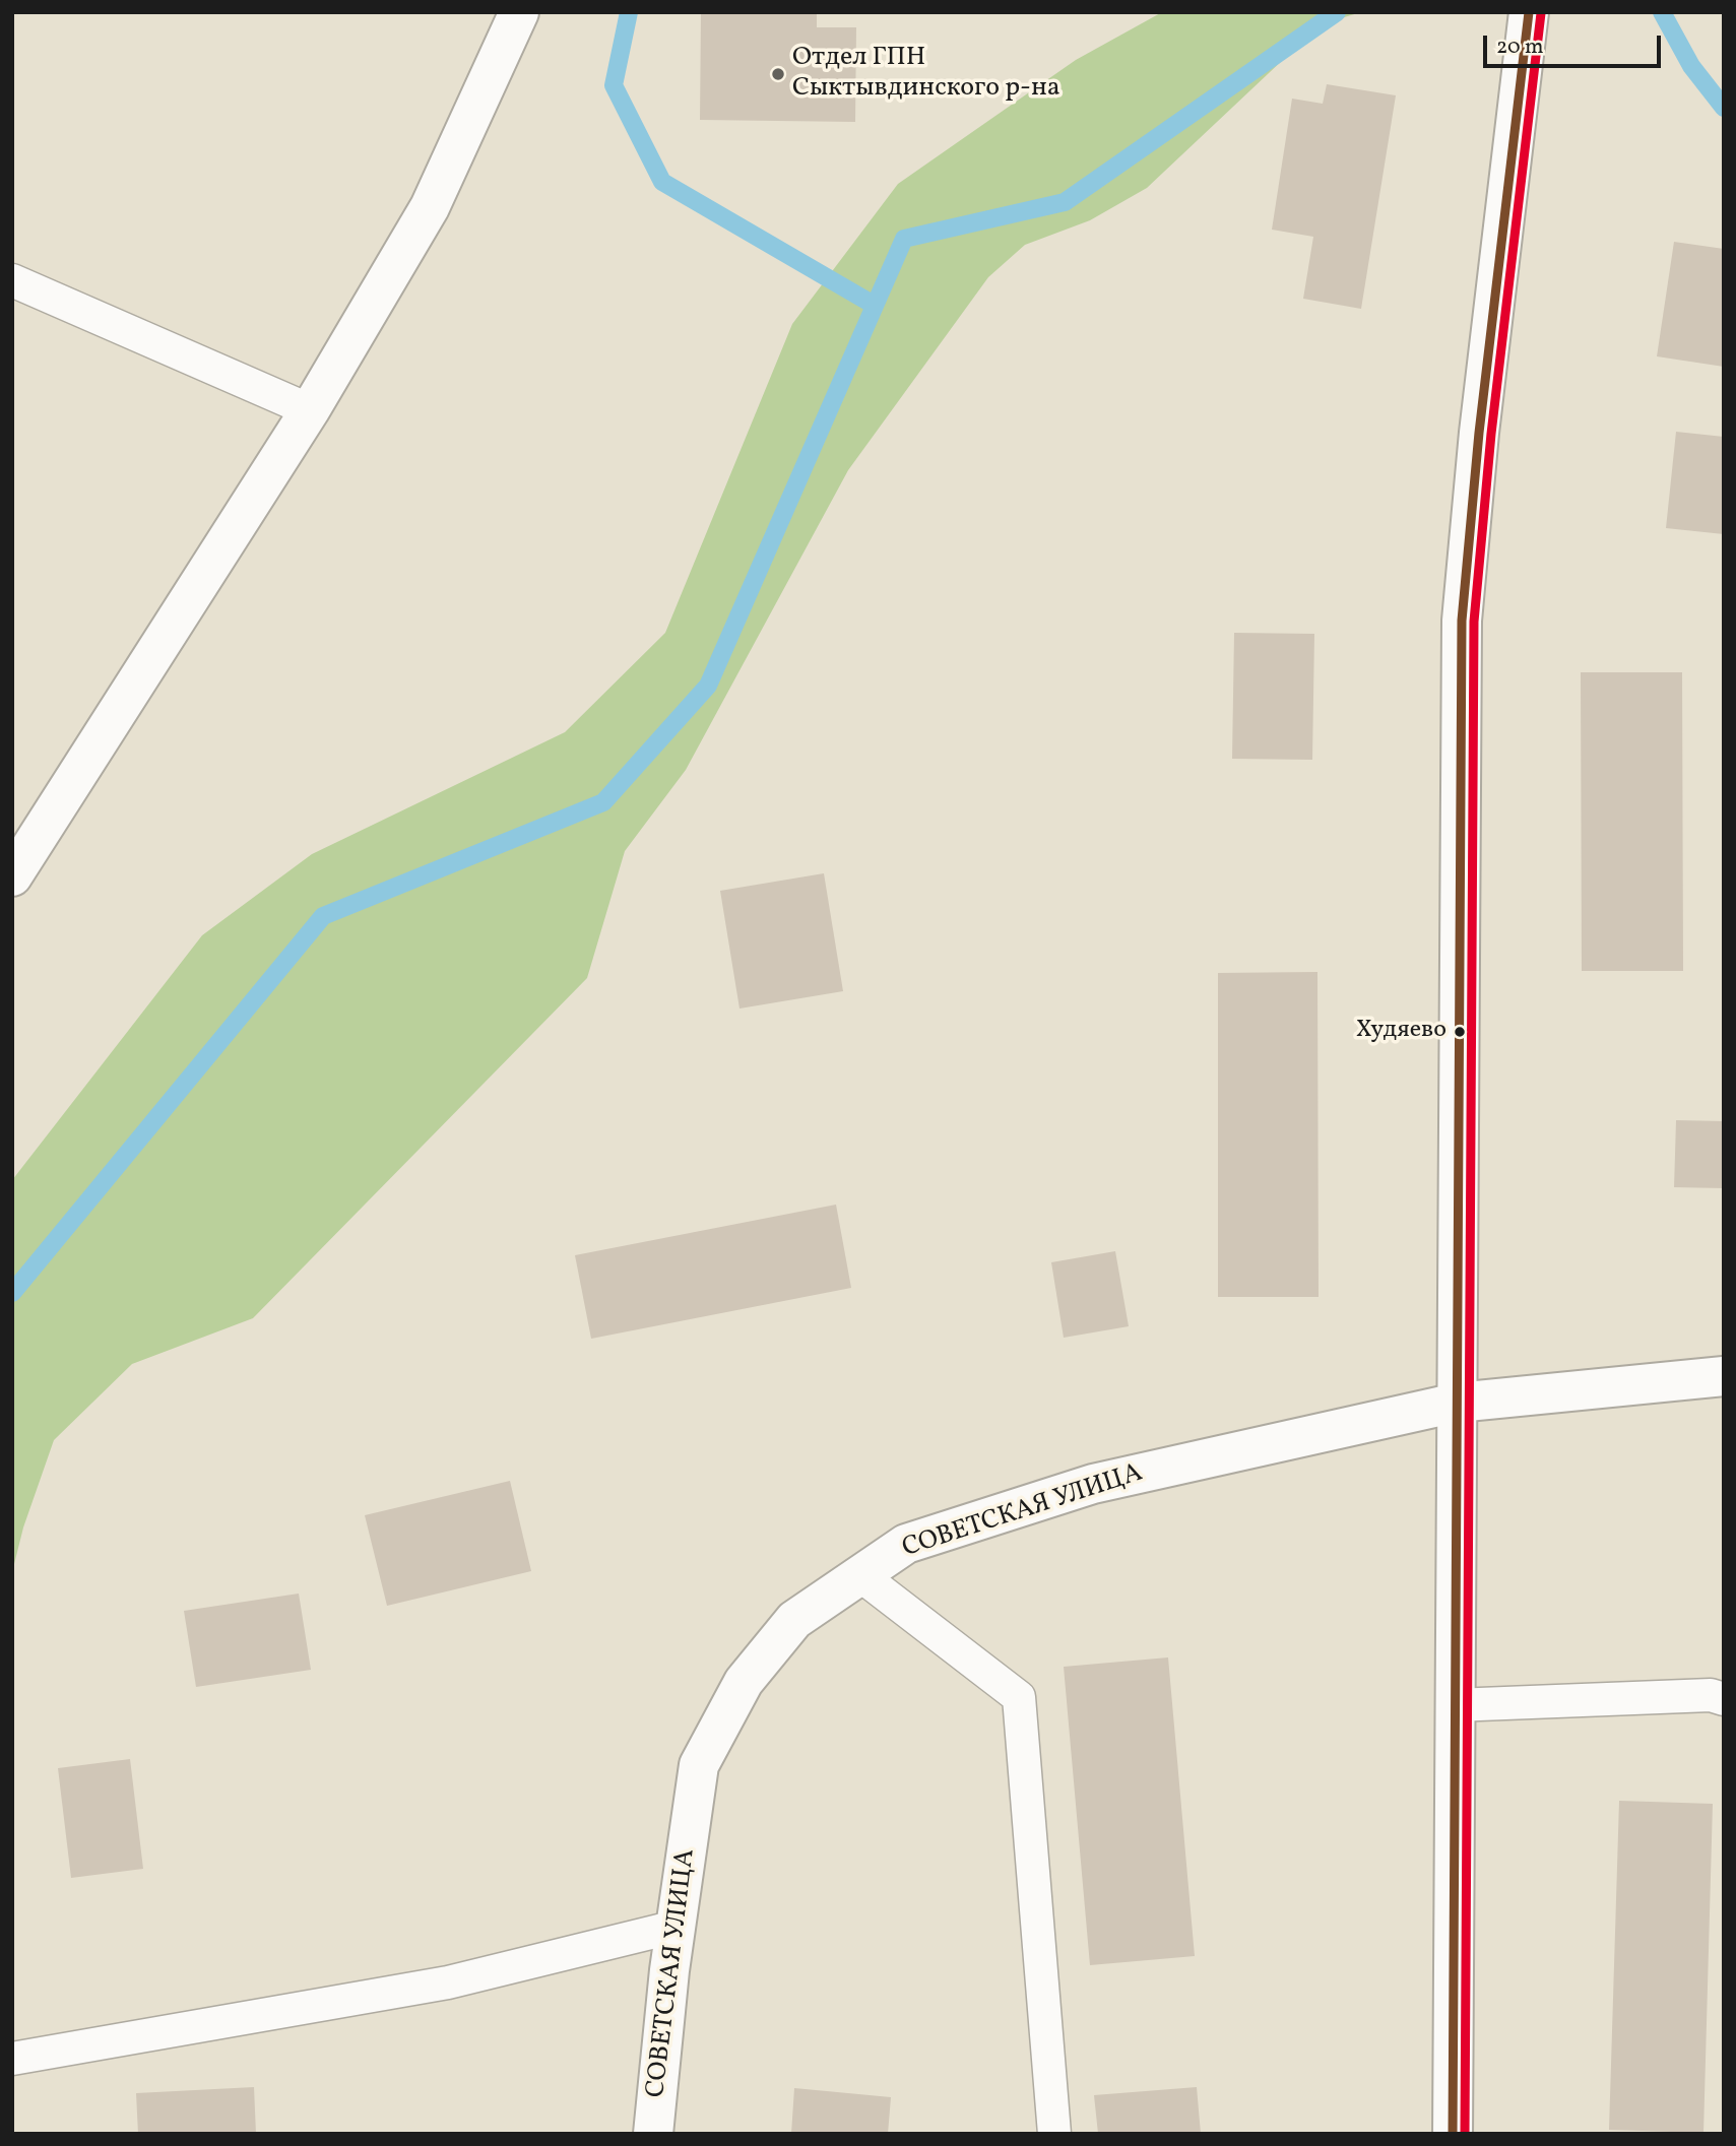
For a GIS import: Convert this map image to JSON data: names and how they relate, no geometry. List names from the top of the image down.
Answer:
{
  "streets": {
    "street": ["СОВЕТСКАЯ УЛИЦА"]
  },
  "places": ["Отдел ГПН Сыктывдинского р-на", "Худяево"],
  "scale_bar": "20 m"
}
